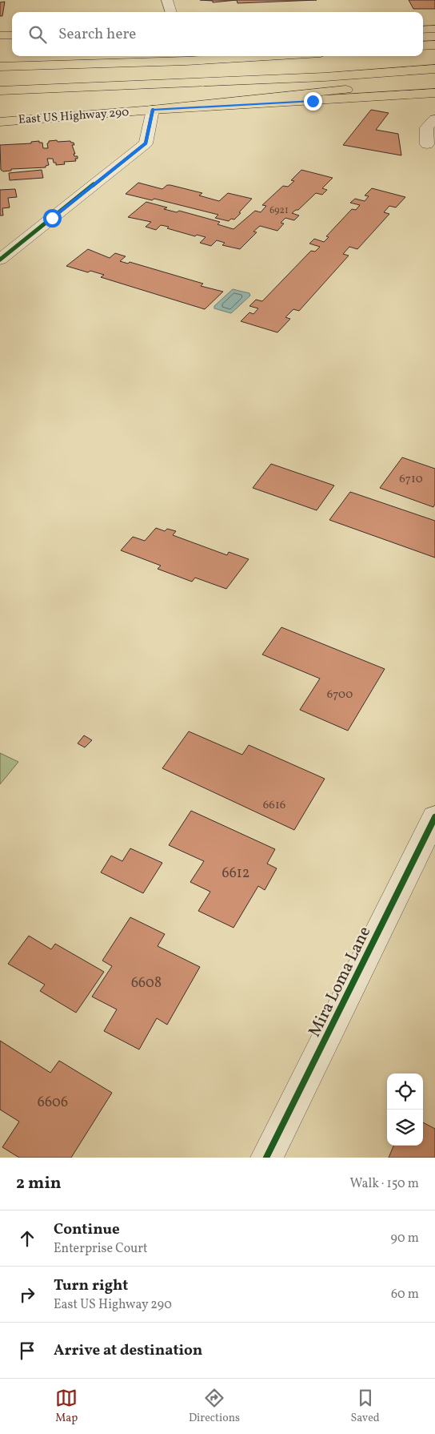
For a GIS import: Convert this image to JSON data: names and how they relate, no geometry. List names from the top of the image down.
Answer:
{
  "streets": {
    "main road": ["East US Highway 290"],
    "street": ["Mira Loma Lane"]
  },
  "house_numbers": [
    "6921",
    "6710",
    "6700",
    "6616",
    "6612",
    "6608",
    "6606"
  ],
  "page": {
    "search": "Search here",
    "heading": ["2 min", "Walk · 150 m"],
    "list": [
      ["Continue", "Enterprise Court", "90 m"],
      ["Turn right", "East US Highway 290", "60 m"],
      "Arrive at destination"
    ],
    "nav": ["Map", "Directions", "Saved"]
  }
}
